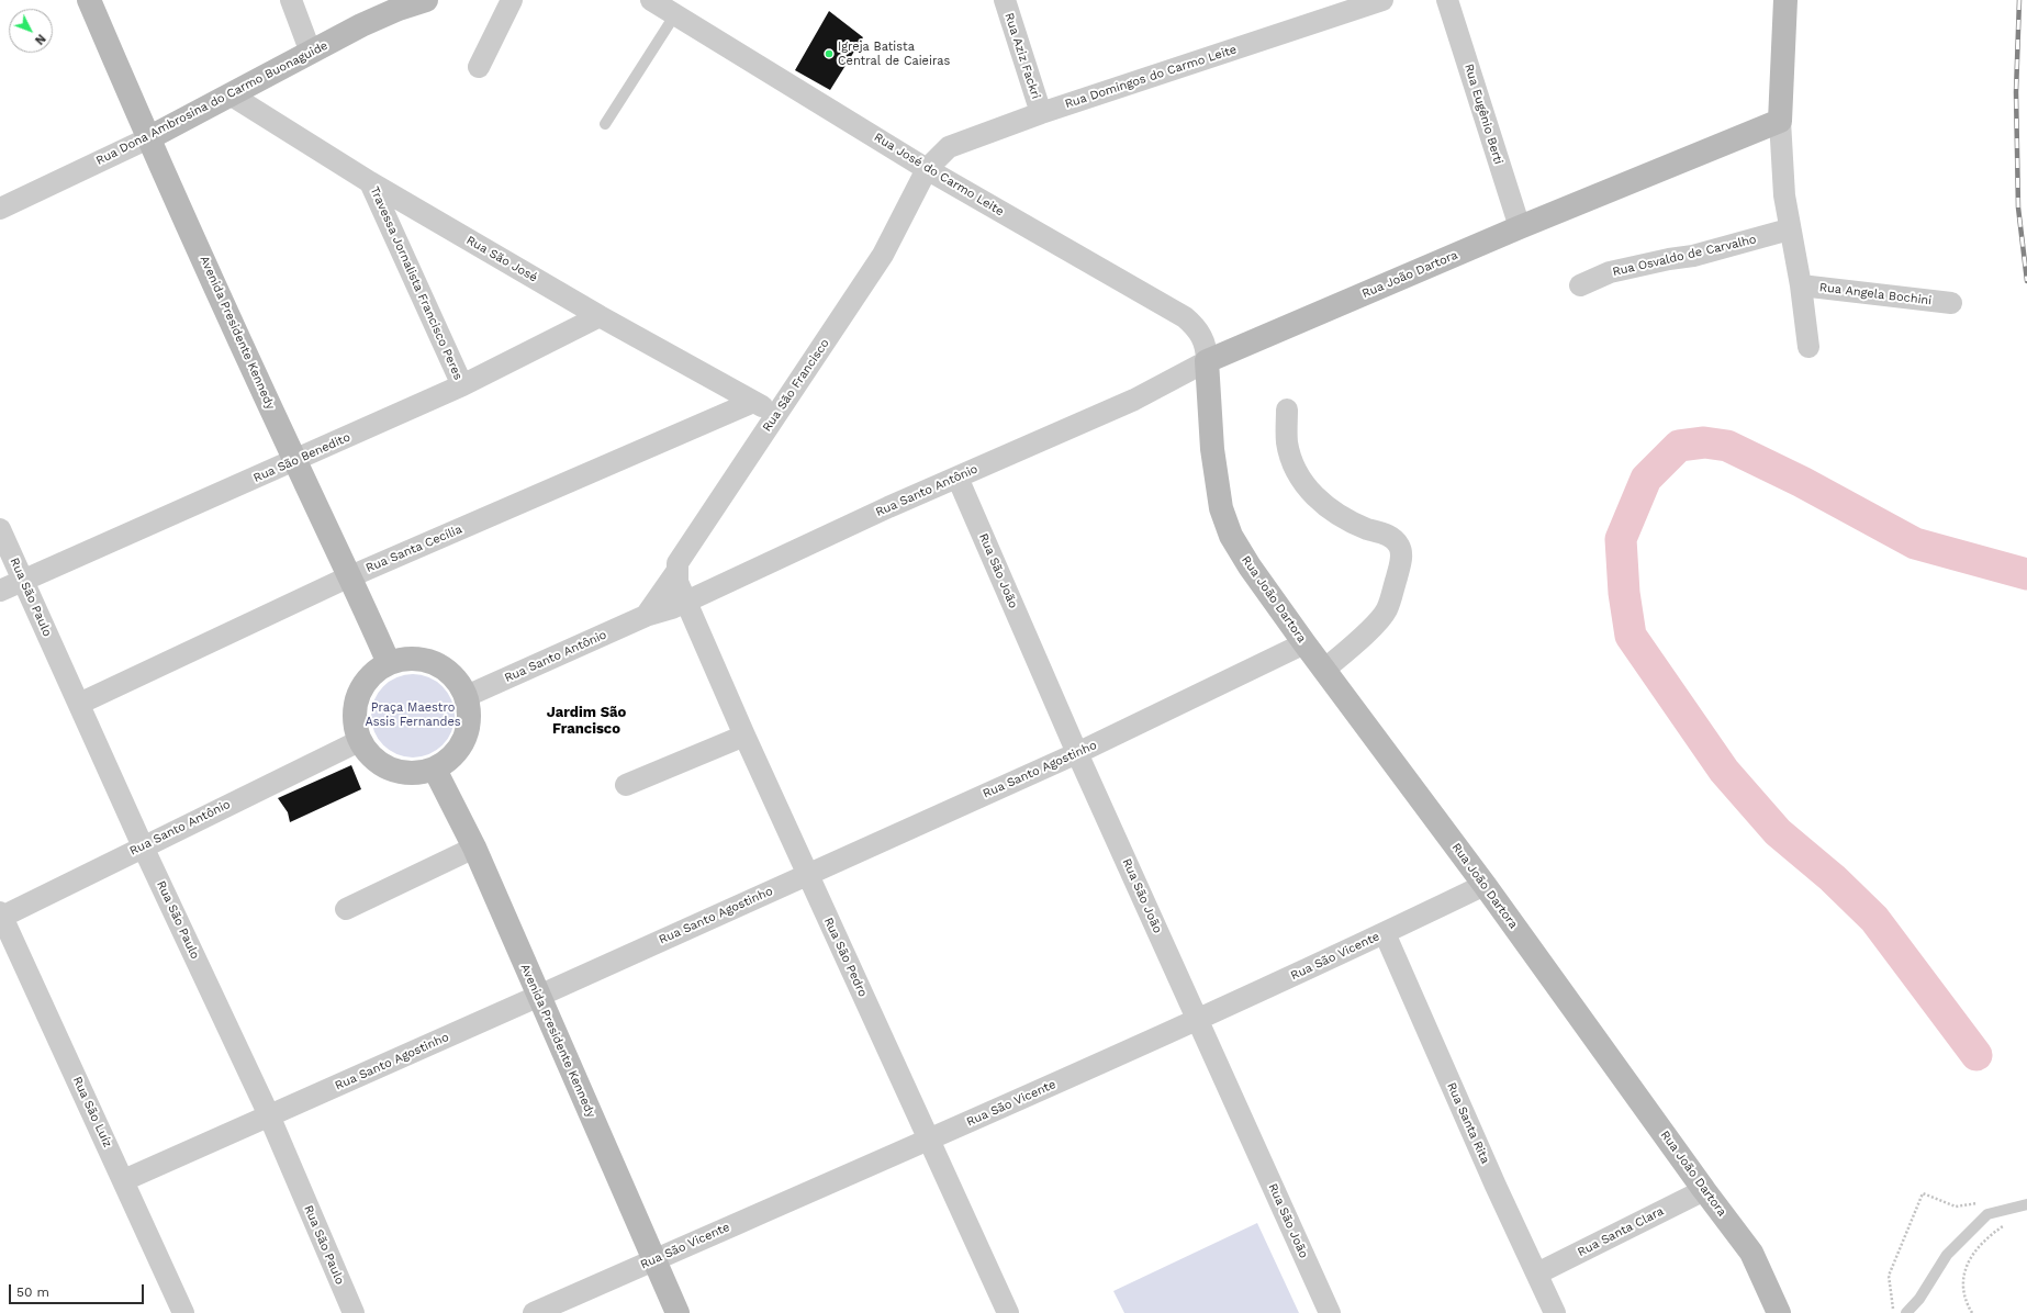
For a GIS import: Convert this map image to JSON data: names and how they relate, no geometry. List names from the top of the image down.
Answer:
{
  "streets": {
    "street": [
      "Rua Aziz Fackri",
      "Rua Domingos do Carmo Leite",
      "Rua Dona Ambrosina do Carmo Buonaguide",
      "Rua Eugênio Berti",
      "Rua José do Carmo Leite",
      "Rua Osvaldo de Carvalho",
      "Rua São José",
      "Rua João Dartora",
      "Travessa Jornalista Francisco Peres",
      "Rua Angela Bochini",
      "Avenida Presidente Kennedy",
      "Rua São Francisco",
      "Rua São Benedito",
      "Rua Santo Antônio",
      "Rua Santa Cecília",
      "Rua São João",
      "Rua São Paulo",
      "Rua Santo Agostinho",
      "Rua São Vicente",
      "Rua São Pedro",
      "Rua São Luíz",
      "Rua Santa Rita",
      "Rua Santa Clara"
    ]
  },
  "crossings": [
    ["Rua Aziz Fackri", "Rua Domingos do Carmo Leite"],
    ["Rua Domingos do Carmo Leite", "Rua José do Carmo Leite"],
    ["Rua Domingos do Carmo Leite", "Rua São Francisco"],
    ["Rua Dona Ambrosina do Carmo Buonaguide", "Rua São José"],
    ["Rua Dona Ambrosina do Carmo Buonaguide", "Avenida Presidente Kennedy"],
    ["Rua Eugênio Berti", "Rua João Dartora"],
    ["Rua José do Carmo Leite", "Rua João Dartora"],
    ["Rua José do Carmo Leite", "Rua São Francisco"],
    ["Rua José do Carmo Leite", "Rua Santo Antônio"],
    ["Rua São José", "Travessa Jornalista Francisco Peres"],
    ["Rua São José", "Rua São Francisco"],
    ["Rua São José", "Rua São Benedito"],
    ["Rua São José", "Rua Santa Cecília"],
    ["Rua João Dartora", "Rua Santo Antônio"],
    ["Rua João Dartora", "Rua Santo Agostinho"],
    ["Rua João Dartora", "Rua São Vicente"],
    ["Rua João Dartora", "Rua Santa Clara"],
    ["Travessa Jornalista Francisco Peres", "Rua São Benedito"],
    ["Avenida Presidente Kennedy", "Rua São Benedito"],
    ["Avenida Presidente Kennedy", "Rua Santo Antônio"],
    ["Avenida Presidente Kennedy", "Rua Santa Cecília"],
    ["Avenida Presidente Kennedy", "Rua Santo Agostinho"],
    ["Avenida Presidente Kennedy", "Rua São Vicente"],
    ["Rua São Benedito", "Rua São Paulo"],
    ["Rua Santo Antônio", "Rua São João"],
    ["Rua Santo Antônio", "Rua São Paulo"],
    ["Rua Santo Antônio", "Rua São Pedro"],
    ["Rua Santo Antônio", "Rua São Luíz"],
    ["Rua Santa Cecília", "Rua São Paulo"],
    ["Rua São João", "Rua Santo Agostinho"],
    ["Rua São João", "Rua São Vicente"],
    ["Rua São Paulo", "Rua Santo Agostinho"],
    ["Rua Santo Agostinho", "Rua São Pedro"],
    ["Rua Santo Agostinho", "Rua São Luíz"],
    ["Rua São Vicente", "Rua São Pedro"],
    ["Rua São Vicente", "Rua Santa Rita"],
    ["Rua Santa Rita", "Rua Santa Clara"]
  ],
  "districts": ["Jardim São Francisco"],
  "parks": ["Praça Maestro Assis Fernandes"],
  "places": ["Igreja Batista Central de Caieiras"],
  "scale_bar": "50 m",
  "north": "bottom right"
}
